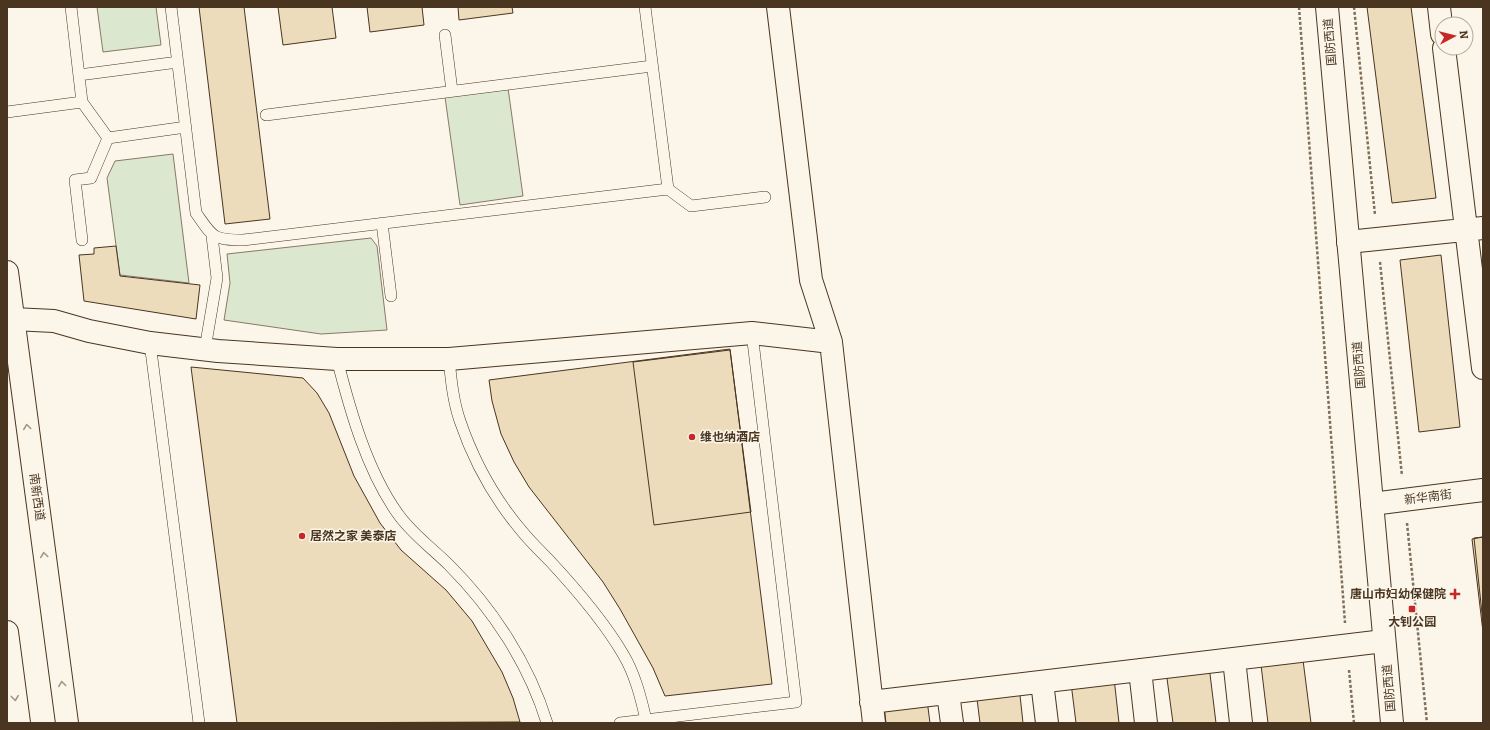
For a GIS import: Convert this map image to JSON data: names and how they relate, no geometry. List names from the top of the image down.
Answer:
{
  "streets": {
    "street": ["国防西道", "南新西道", "新华南街"]
  },
  "crossings": [
    ["国防西道", "新华南街"]
  ],
  "one_way": ["南新西道"],
  "places": {
    "other": ["维也纳酒店", "居然之家 美泰店"],
    "health": ["唐山市妇幼保健院"],
    "transit": ["大钊公园"]
  },
  "north": "right"
}
